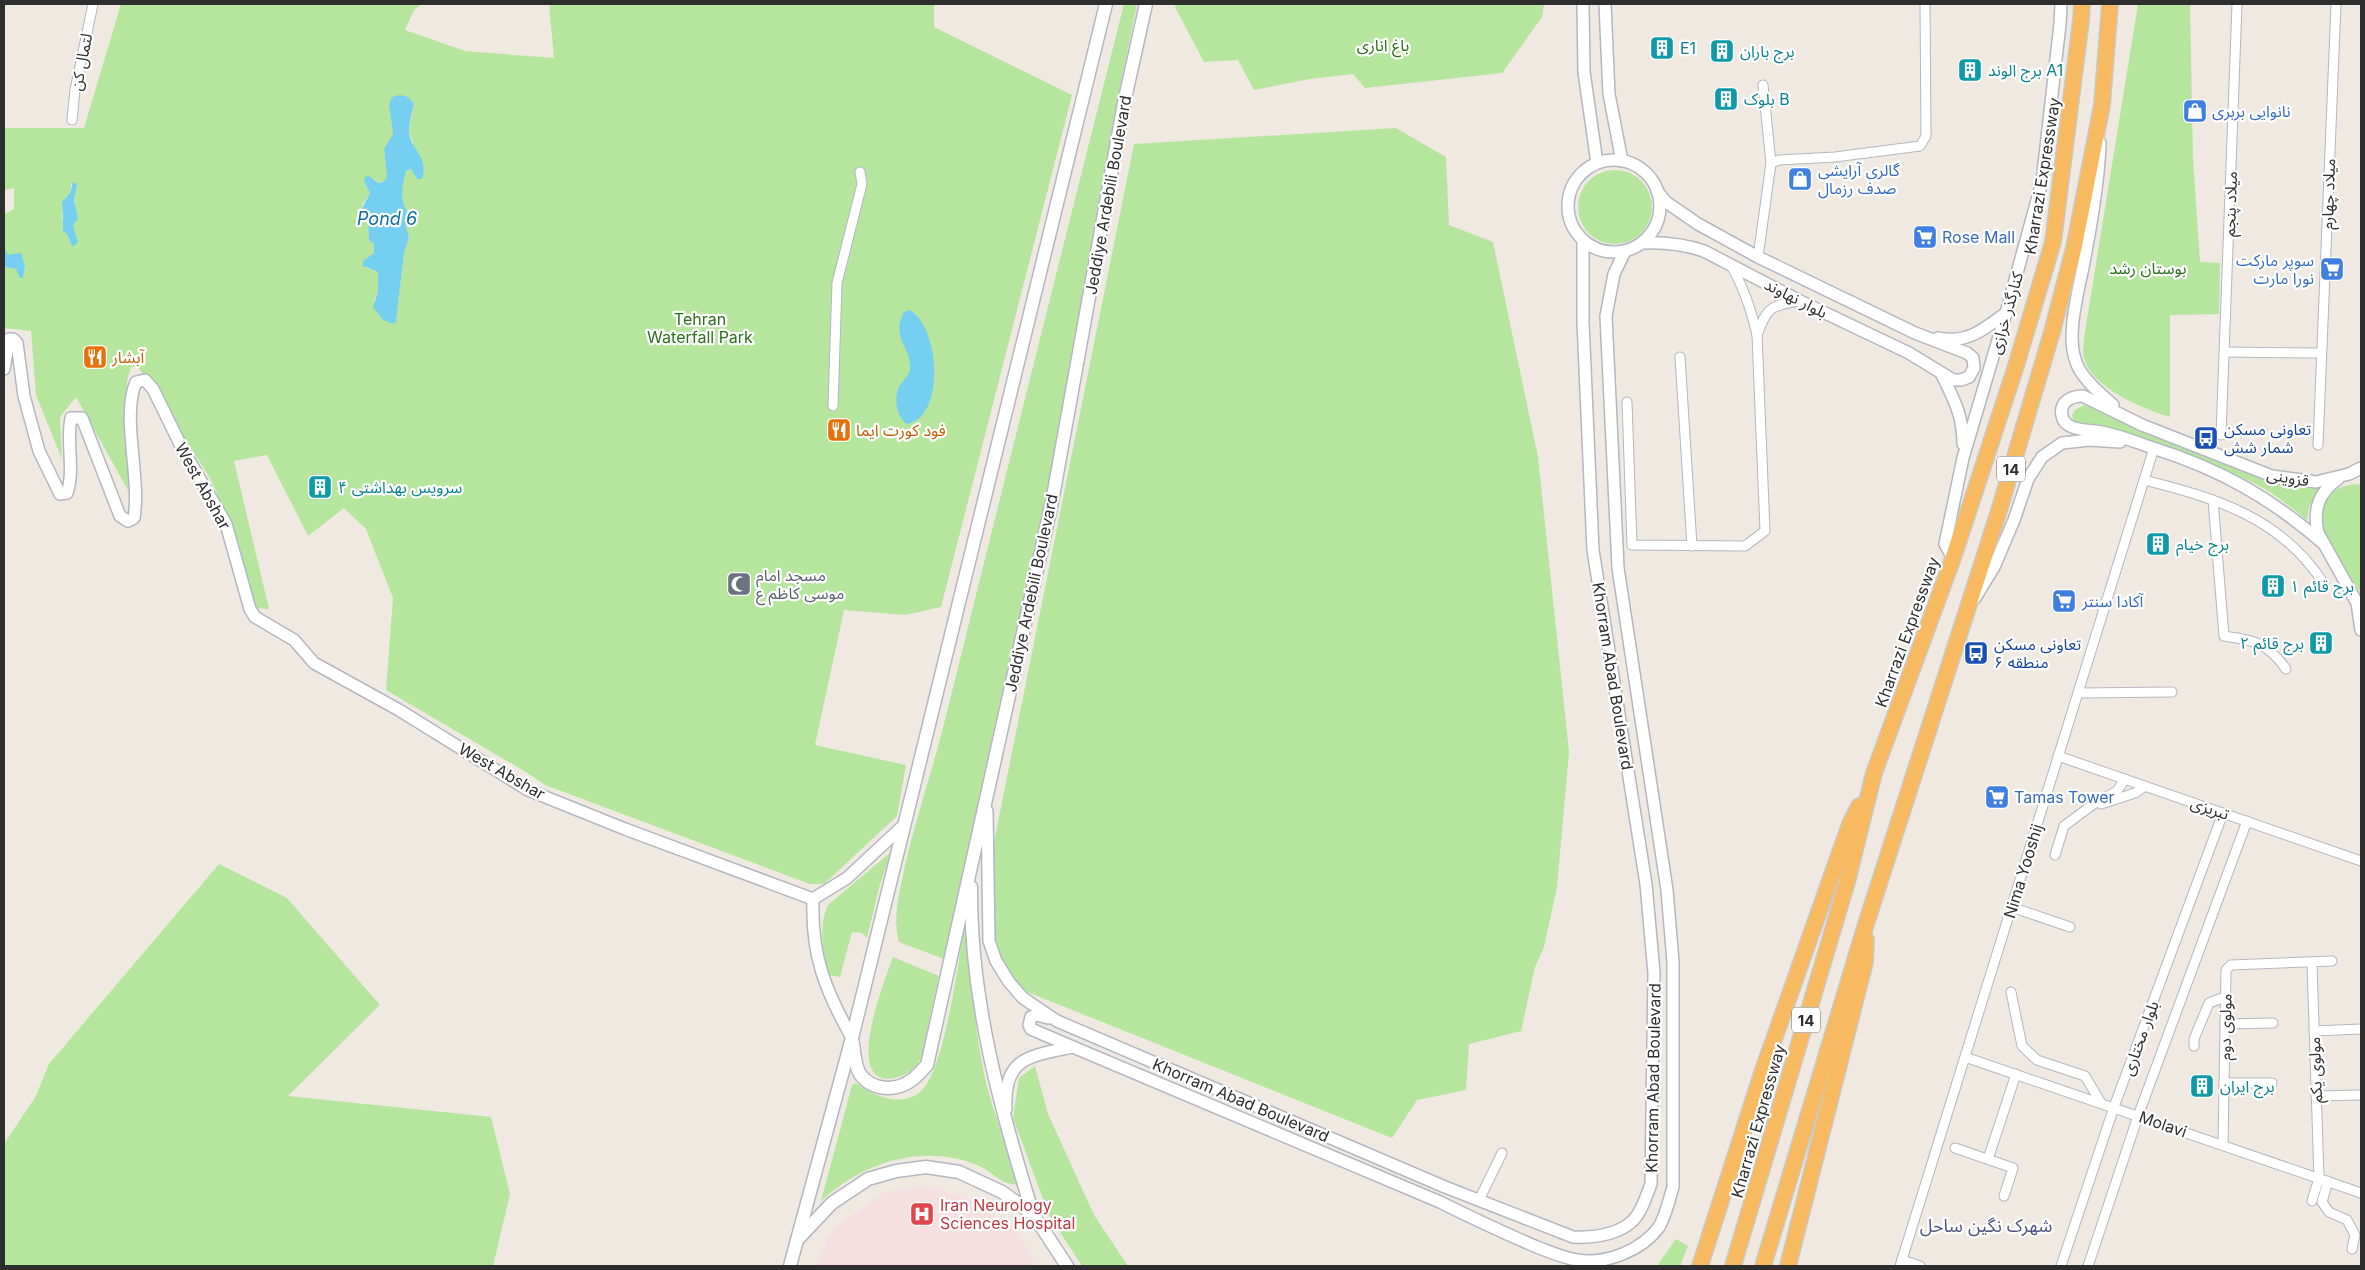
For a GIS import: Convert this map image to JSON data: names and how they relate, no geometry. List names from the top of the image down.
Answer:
{
  "streets": {
    "highway": ["Kharrazi Expressway", "14"],
    "main road": ["Jeddiye Ardebili Boulevard"],
    "street": [
      "لتمال کن",
      "میلاد چهارم",
      "میلاد پنجم",
      "بلوار نهاوند",
      "کنارگذر خرازی",
      "قزوینی",
      "West Abshar",
      "Khorram Abad Boulevard",
      "تبریزی",
      "Nima Yooshij",
      "مولوی دوم",
      "بلوار مختاری",
      "مولوی یکم",
      "Molavi"
    ]
  },
  "crossings": [
    ["Kharrazi Expressway", "کنارگذر خرازی"],
    ["Jeddiye Ardebili Boulevard", "Khorram Abad Boulevard"],
    ["بلوار نهاوند", "Khorram Abad Boulevard"],
    ["قزوینی", "Nima Yooshij"],
    ["تبریزی", "Nima Yooshij"],
    ["تبریزی", "بلوار مختاری"],
    ["Nima Yooshij", "Molavi"],
    ["مولوی دوم", "مولوی یکم"],
    ["مولوی دوم", "Molavi"],
    ["بلوار مختاری", "Molavi"],
    ["مولوی یکم", "Molavi"]
  ],
  "districts": ["شهرک نگین ساحل"],
  "water": ["Pond 6"],
  "parks": ["باغ اناری", "بوستان رشد", "Tehran Waterfall Park"],
  "places": {
    "building": [
      "E1",
      "برج باران",
      "برج الوند A1",
      "بلوک B",
      "سرویس بهداشتی ۴",
      "برج خیام",
      "برج قائم ۱",
      "برج قائم ۲",
      "برج ایران"
    ],
    "shop": ["نانوایی بربری", "گالری آرایشی صدف رزمال"],
    "supermarket": [
      "Rose Mall",
      "سوپر مارکت نورا مارت",
      "آکادا سنتر",
      "Tamas Tower"
    ],
    "restaurant": ["آبشار", "فود کورت ایما"],
    "bus stop": ["تعاونی مسکن شمار شش", "تعاونی مسکن منطقه ۶"],
    "mosque": ["مسجد امام موسی کاظم ع"],
    "hospital": ["Iran Neurology Sciences Hospital"]
  }
}
